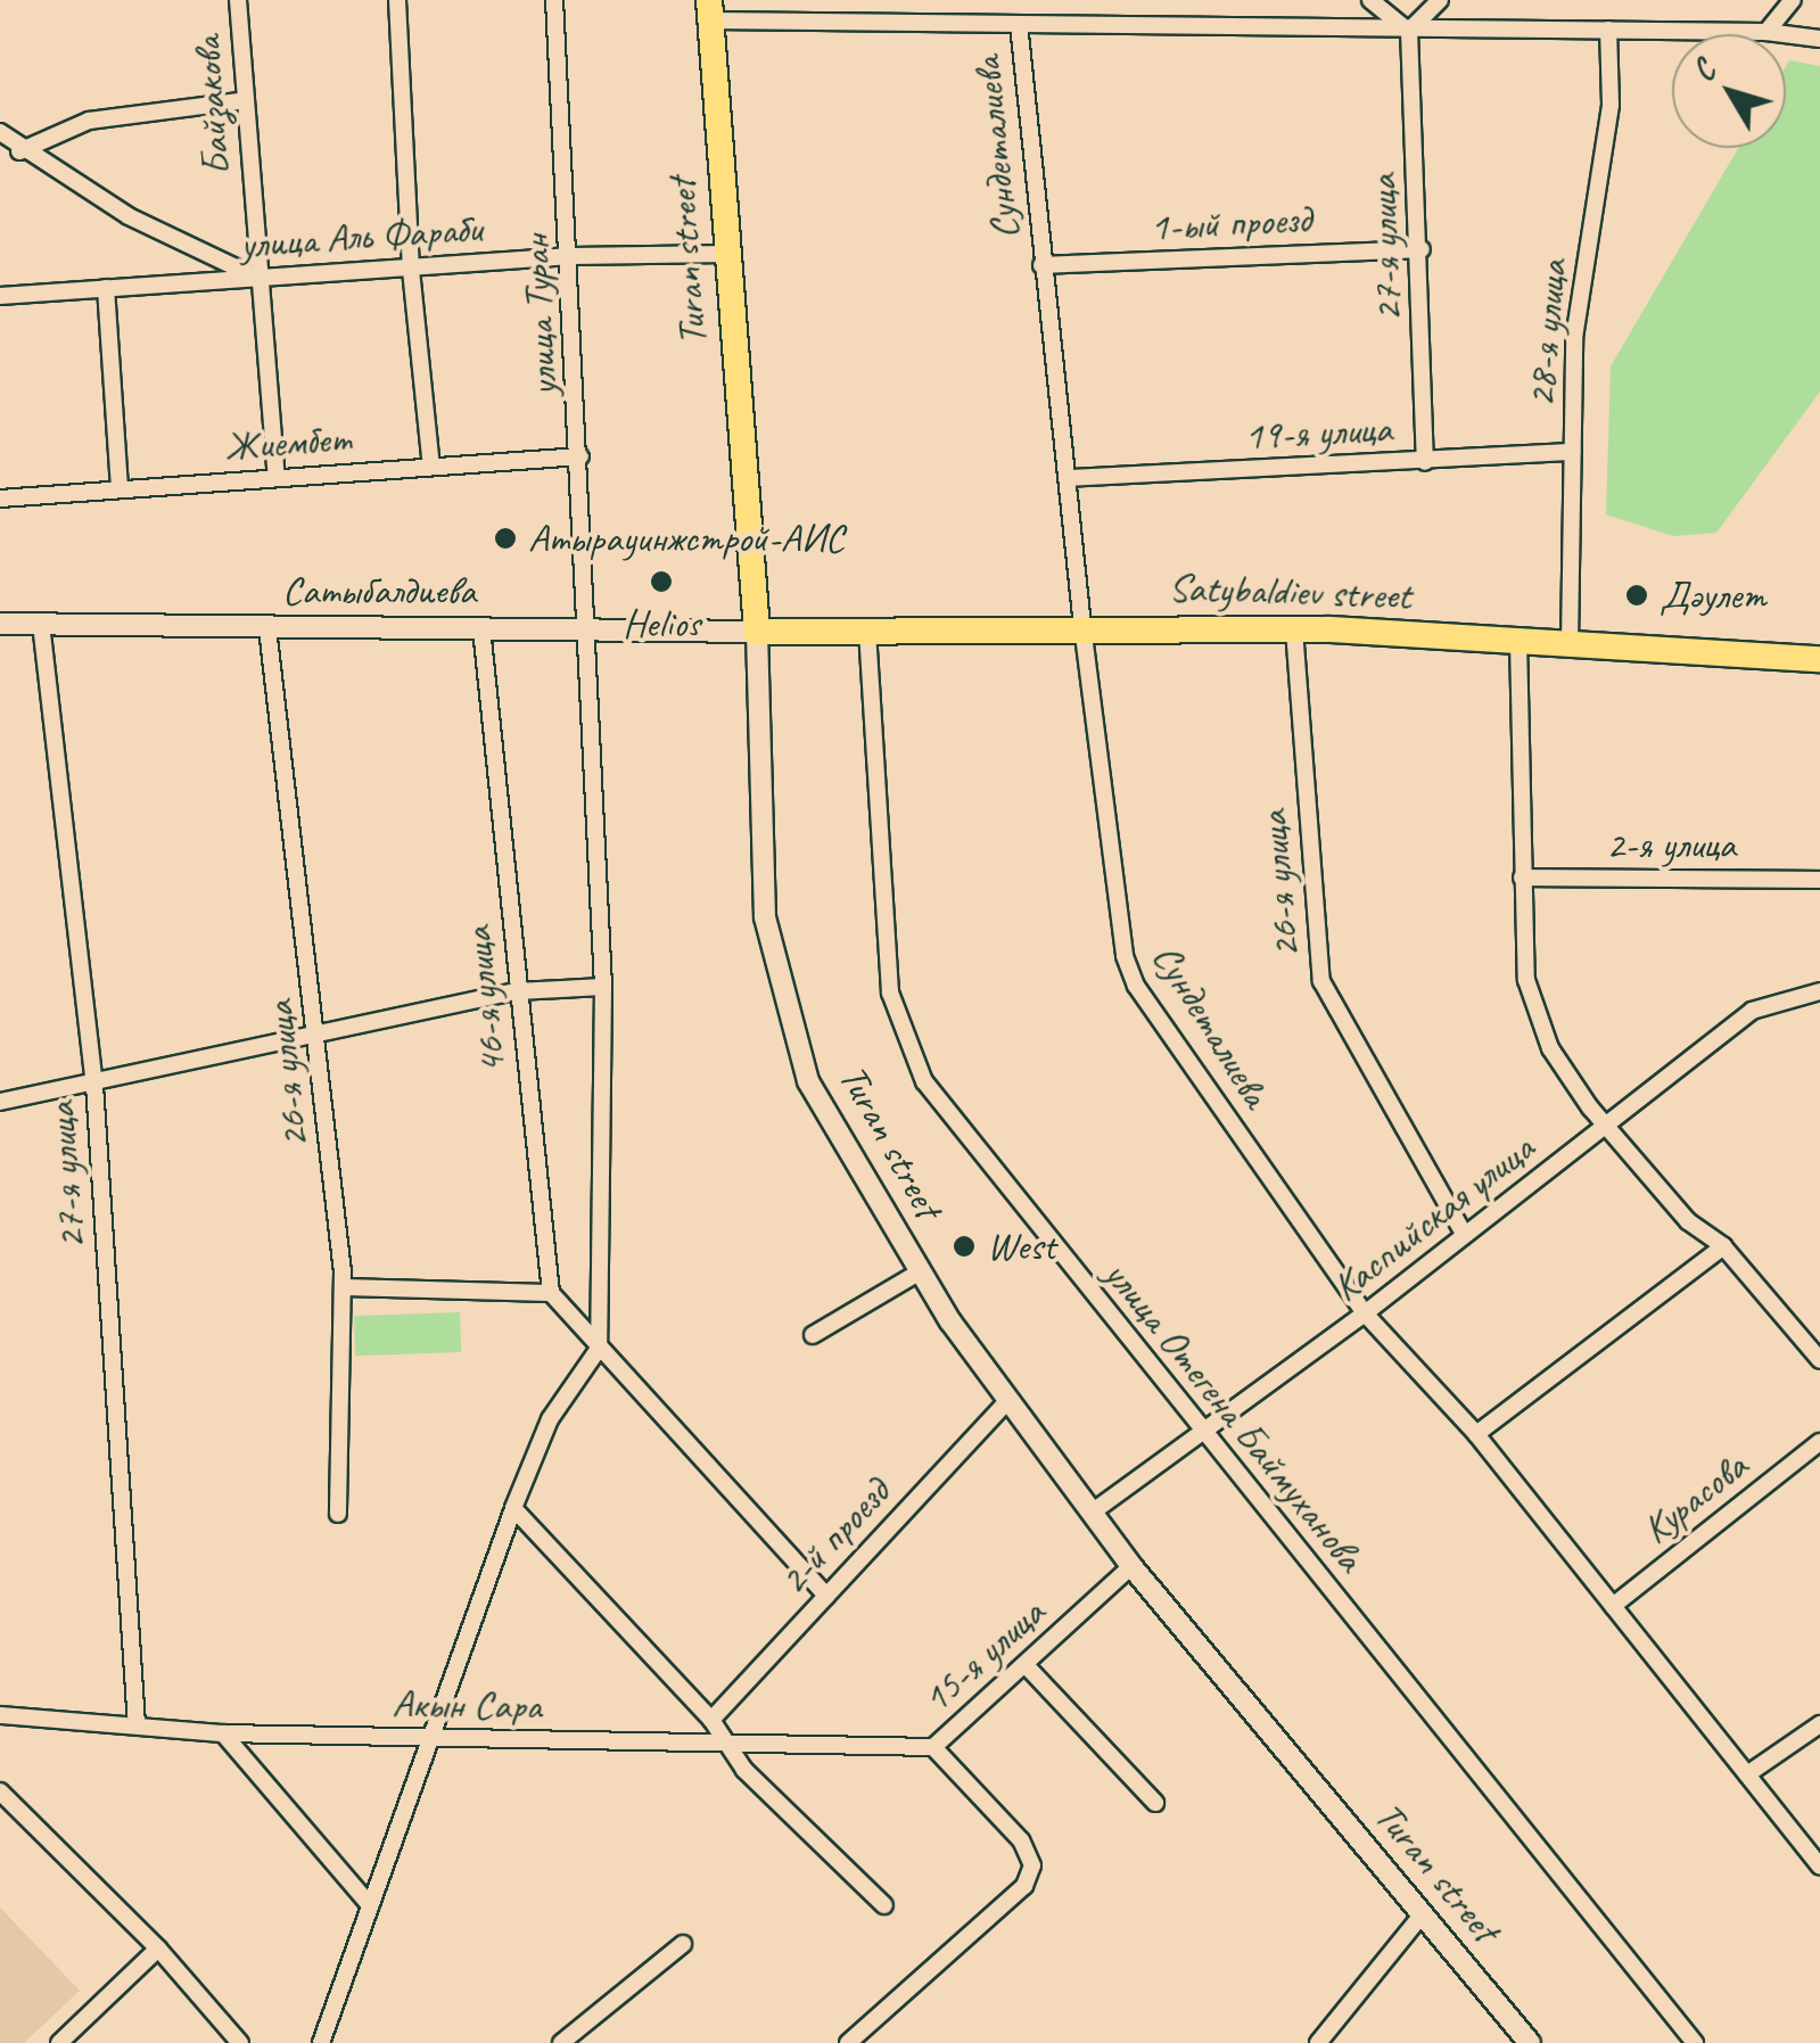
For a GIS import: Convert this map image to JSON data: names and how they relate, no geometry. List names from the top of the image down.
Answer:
{
  "streets": {
    "main road": ["Turan street", "Satybaldiev street"],
    "street": [
      "Байзакова",
      "Сундеталиева",
      "1-ый проезд",
      "улица Аль Фараби",
      "27-я улица",
      "улица Туран",
      "28-я улица",
      "19-я улица",
      "Жиембет",
      "Сатыбалдиева",
      "2-я улица",
      "26-я улица",
      "46-я улица",
      "Каспийская улица",
      "улица Отегена Баймуханова",
      "Курасова",
      "2-й проезд",
      "15-я улица",
      "Акын Сара"
    ]
  },
  "crossings": [
    ["Байзакова", "улица Аль Фараби"],
    ["Байзакова", "Жиембет"],
    ["Сундеталиева", "1-ый проезд"],
    ["Сундеталиева", "19-я улица"],
    ["Сундеталиева", "Satybaldiev street"],
    ["Сундеталиева", "Каспийская улица"],
    ["Сундеталиева", "Курасова"],
    ["1-ый проезд", "27-я улица"],
    ["улица Аль Фараби", "Turan street"],
    ["улица Аль Фараби", "улица Туран"],
    ["27-я улица", "19-я улица"],
    ["27-я улица", "Сатыбалдиева"],
    ["27-я улица", "Акын Сара"],
    ["Turan street", "Сатыбалдиева"],
    ["Turan street", "Satybaldiev street"],
    ["Turan street", "Каспийская улица"],
    ["Turan street", "2-й проезд"],
    ["Turan street", "15-я улица"],
    ["улица Туран", "Жиембет"],
    ["улица Туран", "Сатыбалдиева"],
    ["28-я улица", "19-я улица"],
    ["28-я улица", "Satybaldiev street"],
    ["Сатыбалдиева", "Satybaldiev street"],
    ["Сатыбалдиева", "26-я улица"],
    ["Сатыбалдиева", "46-я улица"],
    ["Satybaldiev street", "26-я улица"],
    ["Satybaldiev street", "улица Отегена Баймуханова"],
    ["26-я улица", "Каспийская улица"],
    ["Каспийская улица", "улица Отегена Баймуханова"],
    ["15-я улица", "Акын Сара"]
  ],
  "places": [
    "Атырауинжстрой-АИС",
    "Helios",
    "Дәулет",
    "West"
  ],
  "north": "top left"
}
